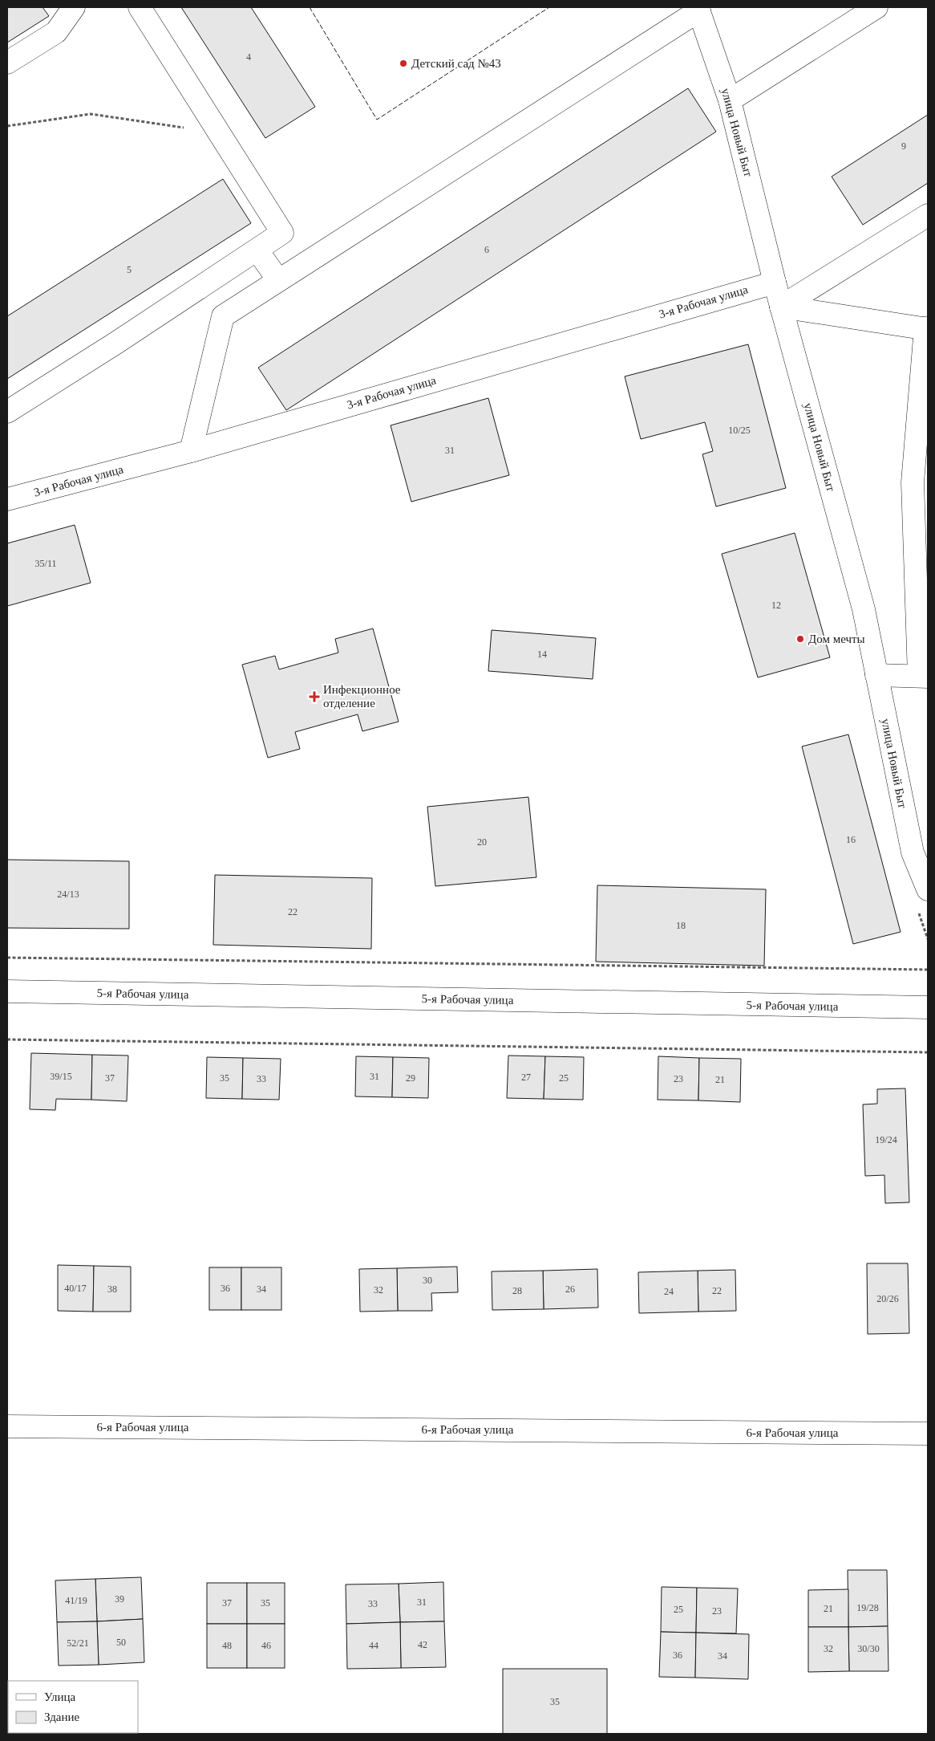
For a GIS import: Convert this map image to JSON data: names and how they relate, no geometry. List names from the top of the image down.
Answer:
{
  "streets": {
    "street": [
      "улица Новый Быт",
      "3-я Рабочая улица",
      "5-я Рабочая улица",
      "6-я Рабочая улица"
    ]
  },
  "crossings": [
    ["улица Новый Быт", "3-я Рабочая улица"]
  ],
  "places": {
    "other": ["Детский сад №43", "Дом мечты"],
    "health": ["Инфекционное отделение"]
  },
  "house_numbers": [
    "4",
    "9",
    "6",
    "5",
    "10/25",
    "31",
    "35/11",
    "12",
    "14",
    "16",
    "20",
    "24/13",
    "22",
    "18",
    "39/15",
    "31",
    "27",
    "37",
    "35",
    "29",
    "25",
    "33",
    "23",
    "21",
    "19/24",
    "30",
    "40/17",
    "36",
    "38",
    "34",
    "26",
    "32",
    "28",
    "22",
    "24",
    "20/26",
    "39",
    "41/19",
    "31",
    "37",
    "35",
    "33",
    "19/28",
    "21",
    "25",
    "23",
    "50",
    "52/21",
    "42",
    "48",
    "46",
    "44",
    "32",
    "30/30",
    "36",
    "34",
    "35"
  ],
  "legend": ["Улица", "Здание"]
}
